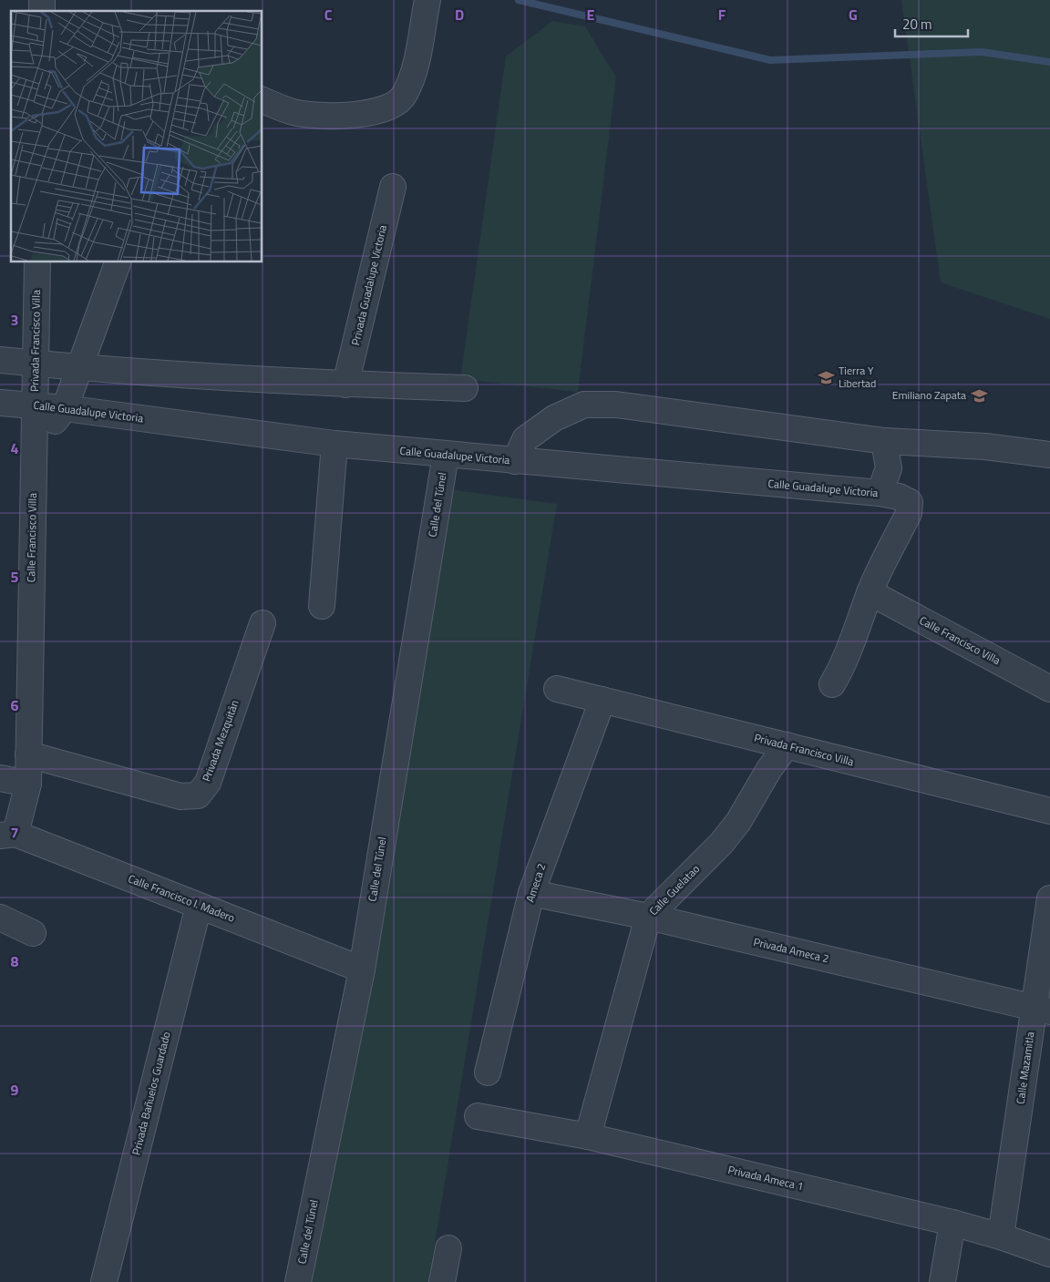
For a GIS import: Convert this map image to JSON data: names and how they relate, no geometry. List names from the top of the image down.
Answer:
{
  "streets": {
    "street": [
      "Privada Guadalupe Victoria",
      "Privada Francisco Villa",
      "Calle Guadalupe Victoria",
      "Calle del Túnel",
      "Calle Francisco Villa",
      "Privada Mezquitán",
      "Ameca 2",
      "Calle Guelatao",
      "Calle Francisco I. Madero",
      "Privada Ameca 2",
      "Calle Mazamitla",
      "Privada Bañuelos Guardado",
      "Privada Ameca 1"
    ]
  },
  "crossings": [
    ["Privada Francisco Villa", "Calle Guadalupe Victoria"],
    ["Privada Francisco Villa", "Calle Francisco Villa"],
    ["Privada Francisco Villa", "Ameca 2"],
    ["Privada Francisco Villa", "Calle Guelatao"],
    ["Calle Guadalupe Victoria", "Calle del Túnel"],
    ["Calle Guadalupe Victoria", "Calle Francisco Villa"],
    ["Calle del Túnel", "Calle Francisco I. Madero"],
    ["Calle Francisco Villa", "Privada Mezquitán"],
    ["Calle Francisco Villa", "Calle Francisco I. Madero"],
    ["Ameca 2", "Privada Ameca 2"],
    ["Calle Guelatao", "Privada Ameca 2"],
    ["Calle Guelatao", "Privada Ameca 1"],
    ["Calle Francisco I. Madero", "Privada Bañuelos Guardado"],
    ["Privada Ameca 2", "Calle Mazamitla"],
    ["Calle Mazamitla", "Privada Ameca 1"]
  ],
  "places": {
    "school or university": ["Tierra Y Libertad", "Emiliano Zapata"]
  },
  "scale_bar": "20 m",
  "grid": {
    "columns": [
      "C",
      "D",
      "E",
      "F",
      "G"
    ],
    "rows": [
      "3",
      "4",
      "5",
      "6",
      "7",
      "8",
      "9"
    ]
  }
}
